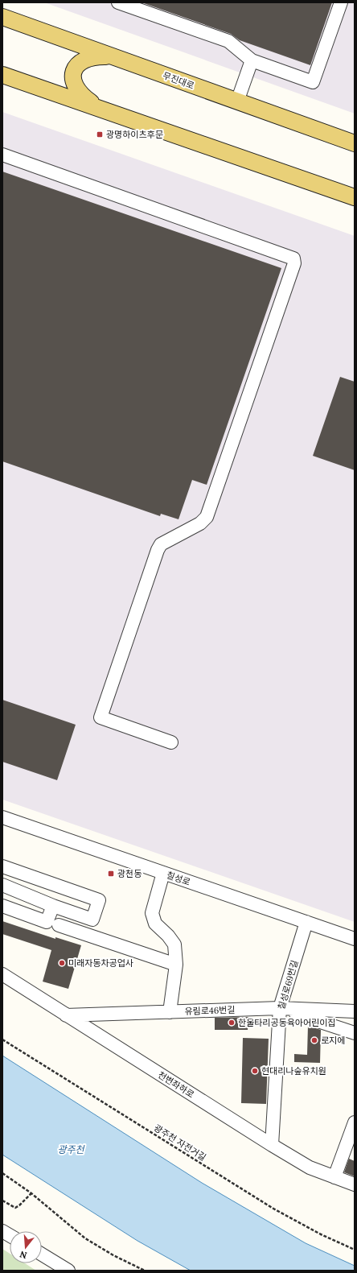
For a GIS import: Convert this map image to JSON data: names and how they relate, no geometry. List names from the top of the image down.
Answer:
{
  "streets": {
    "main road": ["무진대로"],
    "street": [
      "칠성로",
      "칠성로69번길",
      "유림로46번길",
      "천변좌하로"
    ],
    "path": ["광주천 자전거길"]
  },
  "crossings": [
    ["칠성로", "칠성로69번길"],
    ["칠성로69번길", "유림로46번길"],
    ["칠성로69번길", "천변좌하로"],
    ["유림로46번길", "천변좌하로"]
  ],
  "water": ["광주천"],
  "places": {
    "transit": ["광명하이츠후문", "광천동"],
    "other": [
      "미래자동차공업사",
      "한울타리공동육아어린이집",
      "로지에",
      "현대리나숲유치원"
    ]
  },
  "north": "bottom"
}
